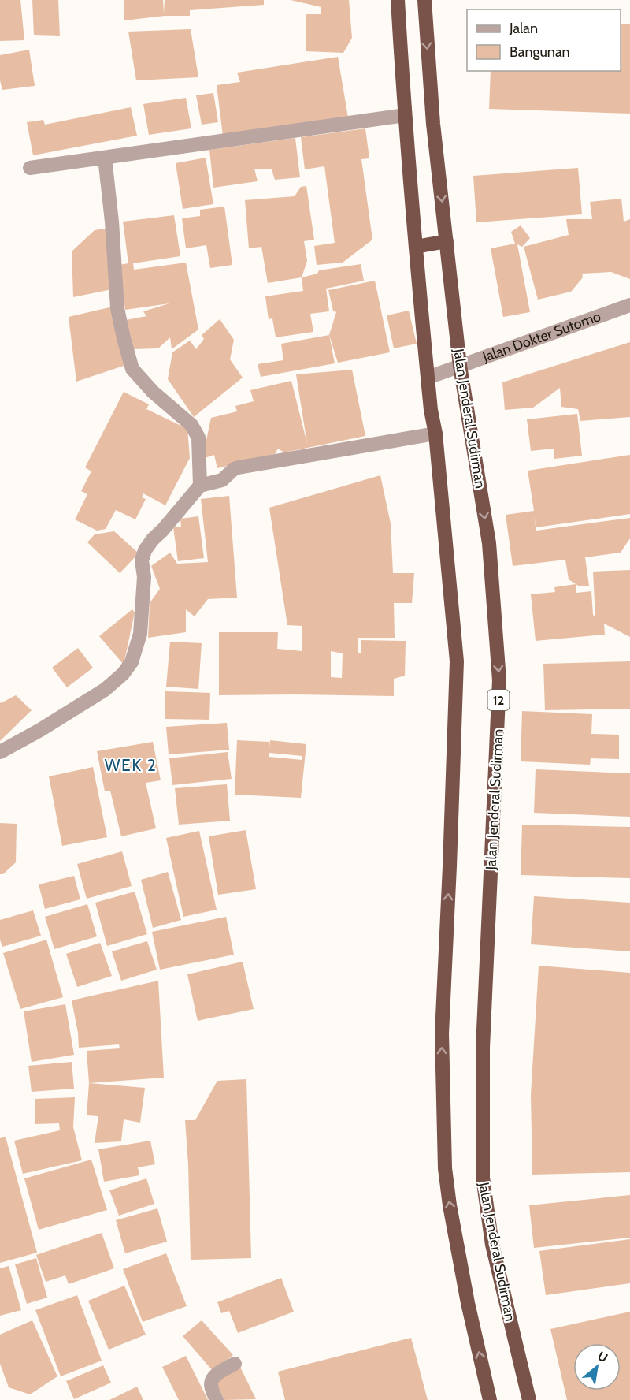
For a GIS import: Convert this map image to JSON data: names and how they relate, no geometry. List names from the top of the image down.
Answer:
{
  "streets": {
    "highway": ["Jalan Jenderal Sudirman", "12"],
    "street": ["Jalan Dokter Sutomo"]
  },
  "crossings": [
    ["Jalan Dokter Sutomo", "Jalan Jenderal Sudirman"]
  ],
  "districts": ["WEK 2"],
  "legend": ["Jalan", "Bangunan"],
  "north": "top right"
}
